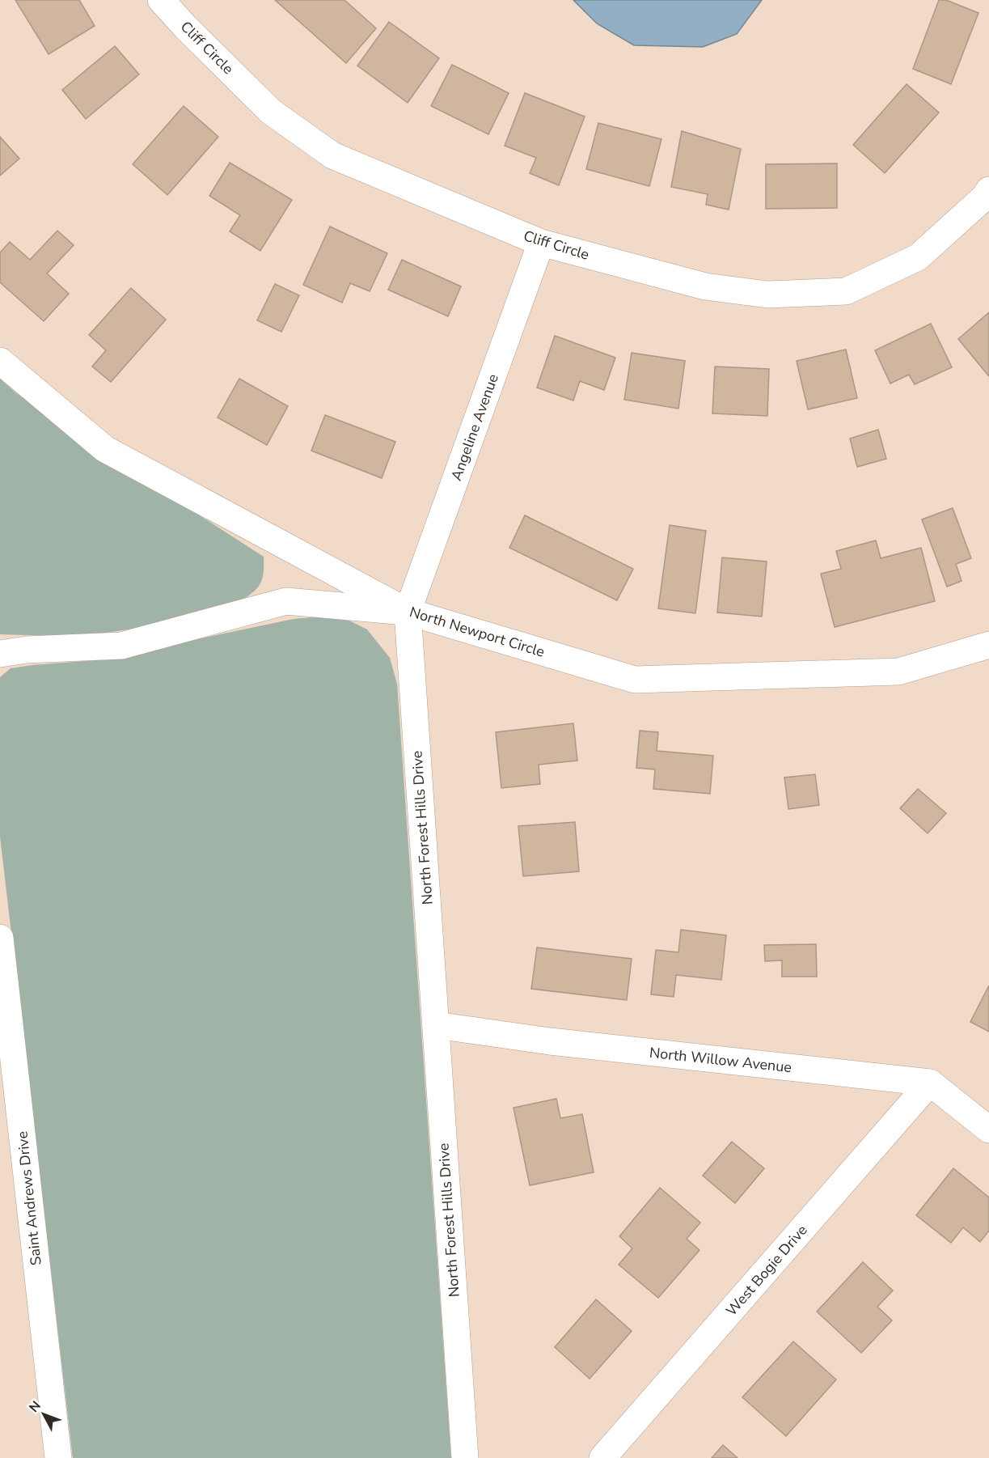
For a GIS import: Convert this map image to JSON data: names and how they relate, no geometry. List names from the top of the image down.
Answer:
{
  "streets": {
    "street": [
      "Cliff Circle",
      "Angeline Avenue",
      "North Newport Circle",
      "North Forest Hills Drive",
      "North Willow Avenue",
      "Saint Andrews Drive",
      "West Bogie Drive"
    ]
  },
  "crossings": [
    ["Cliff Circle", "Angeline Avenue"],
    ["Angeline Avenue", "North Newport Circle"],
    ["Angeline Avenue", "North Forest Hills Drive"],
    ["North Newport Circle", "North Forest Hills Drive"],
    ["North Forest Hills Drive", "North Willow Avenue"],
    ["North Willow Avenue", "West Bogie Drive"]
  ],
  "north": "top left"
}
